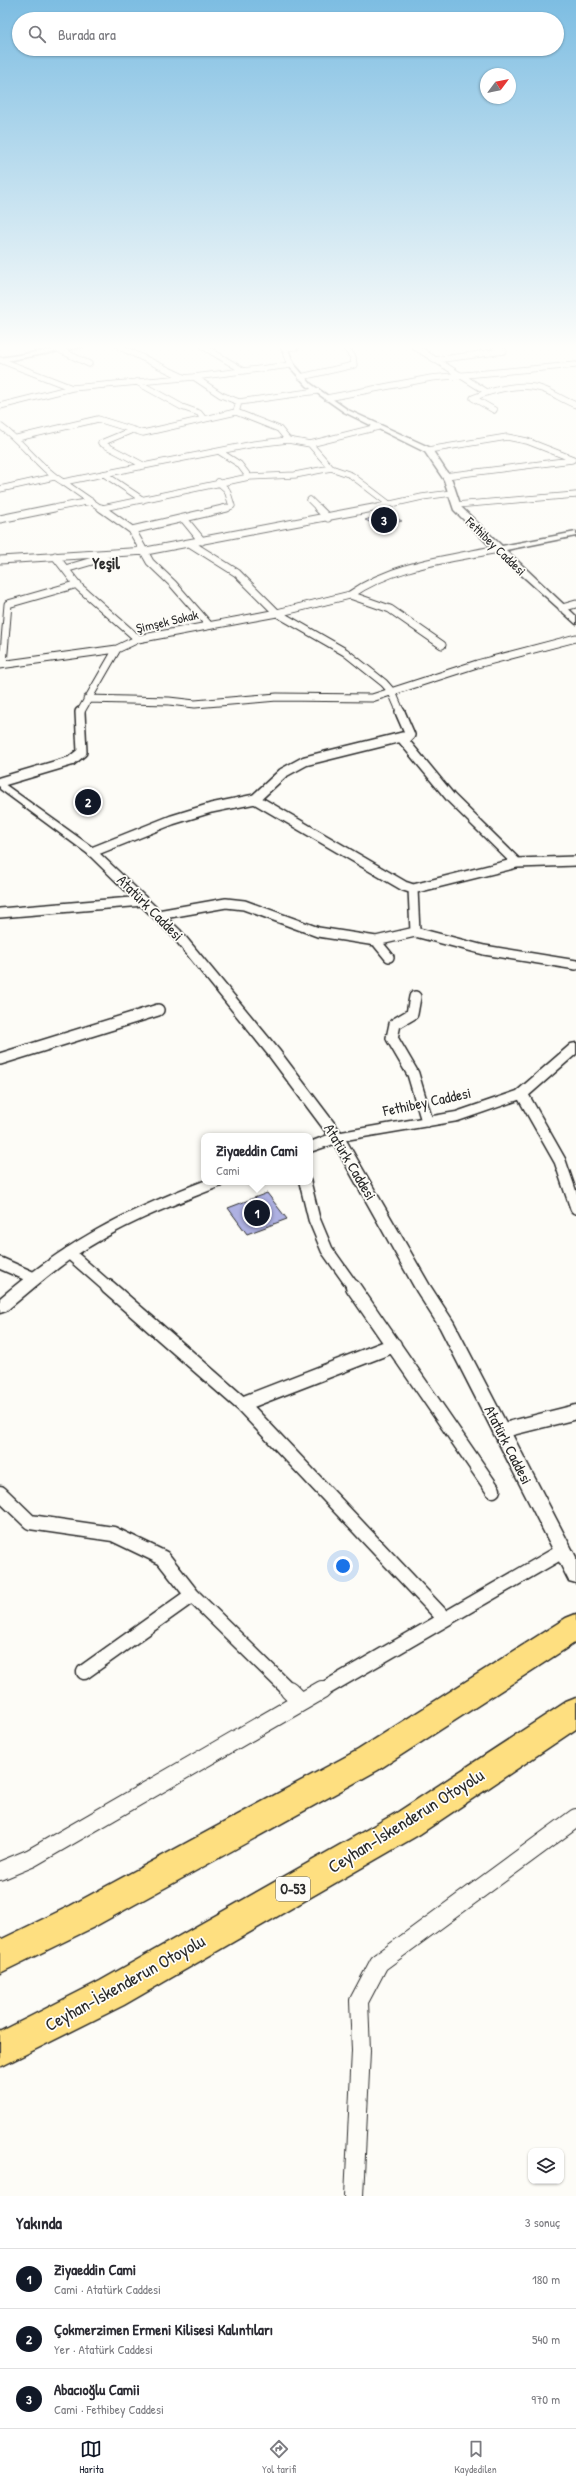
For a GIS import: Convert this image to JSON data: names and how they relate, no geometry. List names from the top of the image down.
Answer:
{
  "streets": {
    "highway": ["Ceyhan-İskenderun Otoyolu", "O-53"],
    "street": ["Fethibey Caddesi", "Şimşek Sokak", "Atatürk Caddesi"]
  },
  "crossings": [
    ["Fethibey Caddesi", "Atatürk Caddesi"]
  ],
  "districts": ["Yeşil"],
  "north": "top right",
  "page": {
    "search": "Burada ara",
    "pins": ["3", "2", "1"],
    "popup": ["Ziyaeddin Cami", "Cami"],
    "heading": ["Yakında", "3 sonuç"],
    "list": [
      {
        "mark": "1",
        "name": "Ziyaeddin Cami",
        "note": "Cami · Atatürk Caddesi",
        "value": "180 m"
      },
      {
        "mark": "2",
        "name": "Çokmerzimen Ermeni Kilisesi Kalıntıları",
        "note": "Yer · Atatürk Caddesi",
        "value": "540 m"
      },
      {
        "mark": "3",
        "name": "Abacıoğlu Camii",
        "note": "Cami · Fethibey Caddesi",
        "value": "970 m"
      }
    ],
    "nav": ["Harita", "Yol tarifi", "Kaydedilen"]
  }
}
